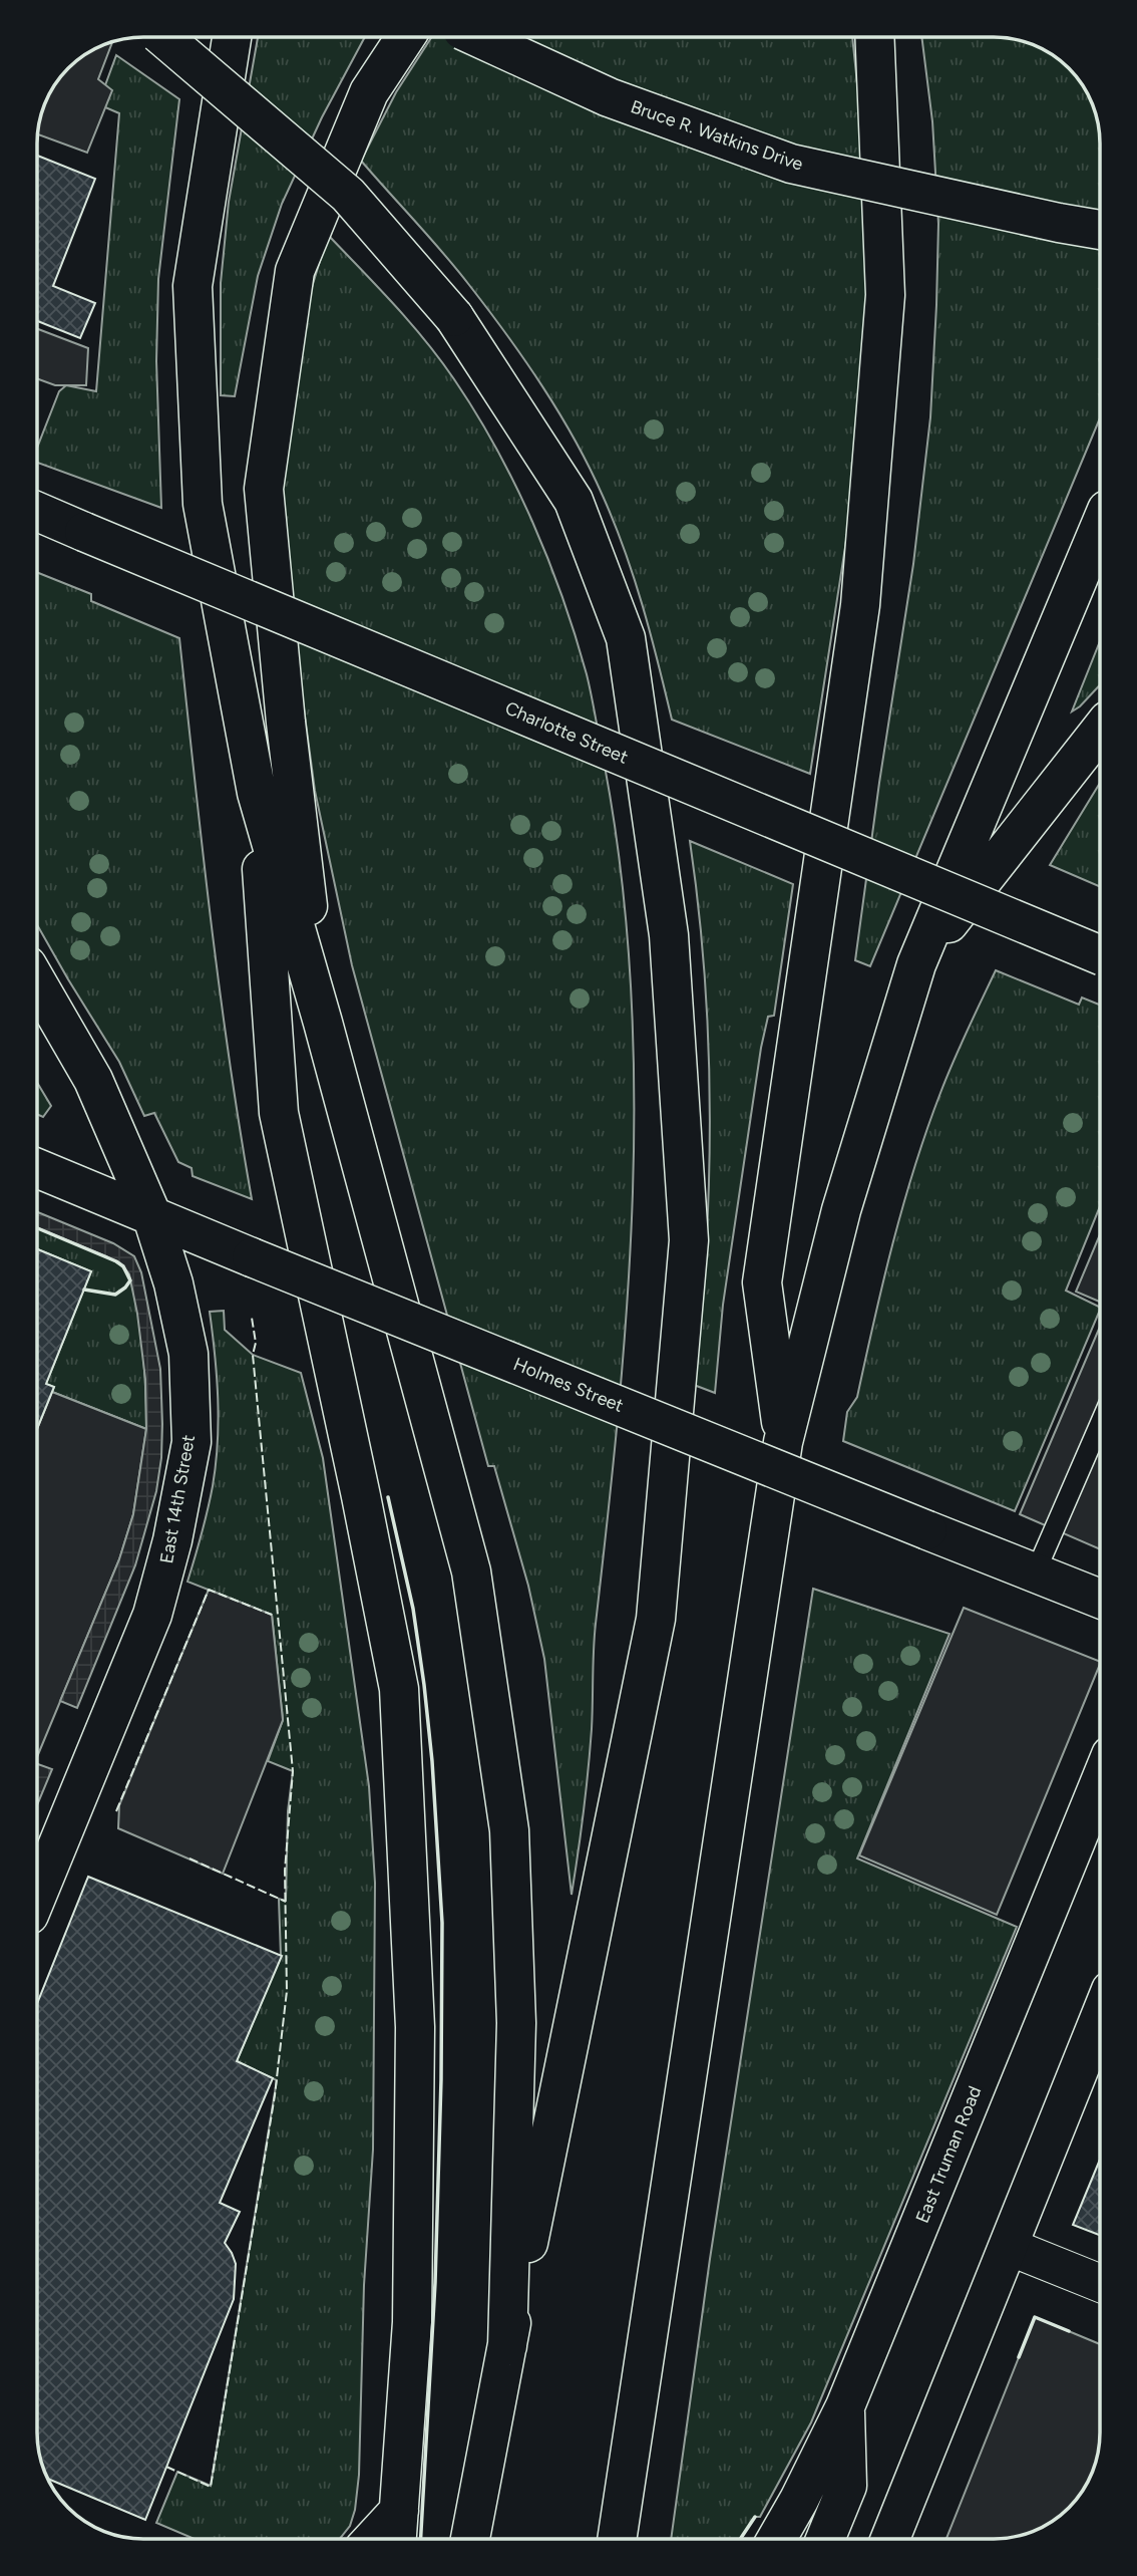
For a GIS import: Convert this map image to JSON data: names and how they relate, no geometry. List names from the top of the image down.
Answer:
{
  "streets": {
    "main road": [
      "Bruce R. Watkins Drive",
      "Charlotte Street",
      "Holmes Street",
      "East 14th Street",
      "East Truman Road"
    ]
  },
  "crossings": [
    ["Holmes Street", "East 14th Street"]
  ]
}
